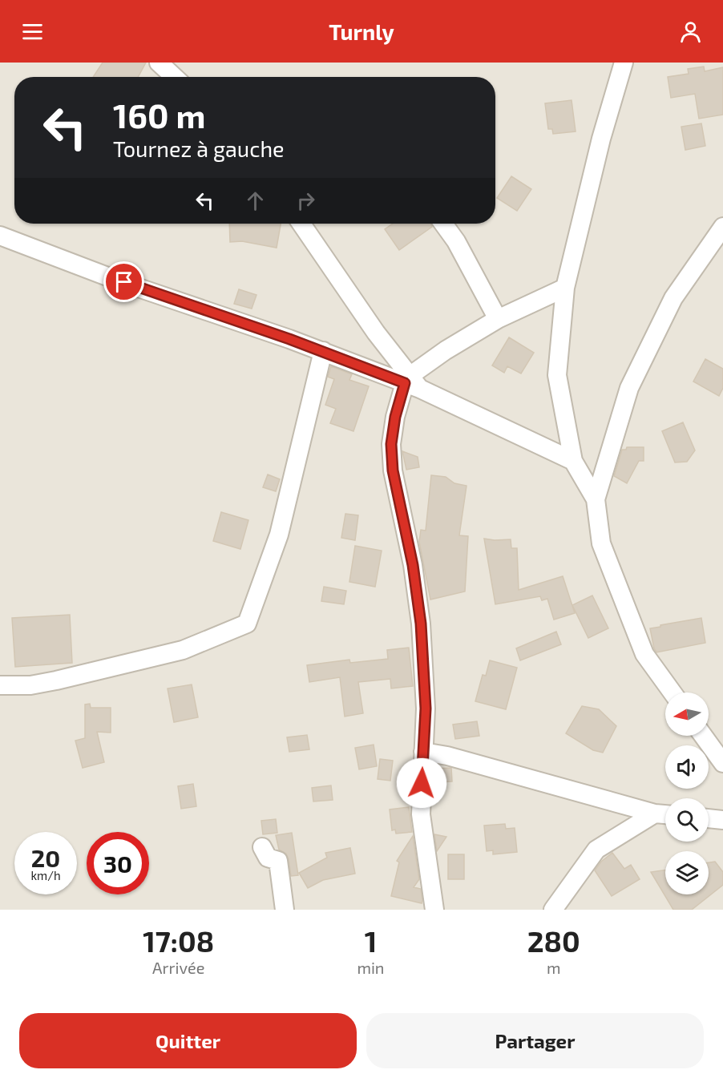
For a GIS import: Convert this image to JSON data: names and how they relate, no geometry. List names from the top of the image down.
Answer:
{
  "north": "left",
  "page": {
    "header": "Turnly",
    "turn": ["160 m", "Tournez à gauche"],
    "speed": "20 km/h",
    "limit": "30",
    "eta": [
      "17:08",
      "Arrivée",
      "1",
      "min",
      "280",
      "m"
    ],
    "buttons": ["Quitter", "Partager"]
  }
}
